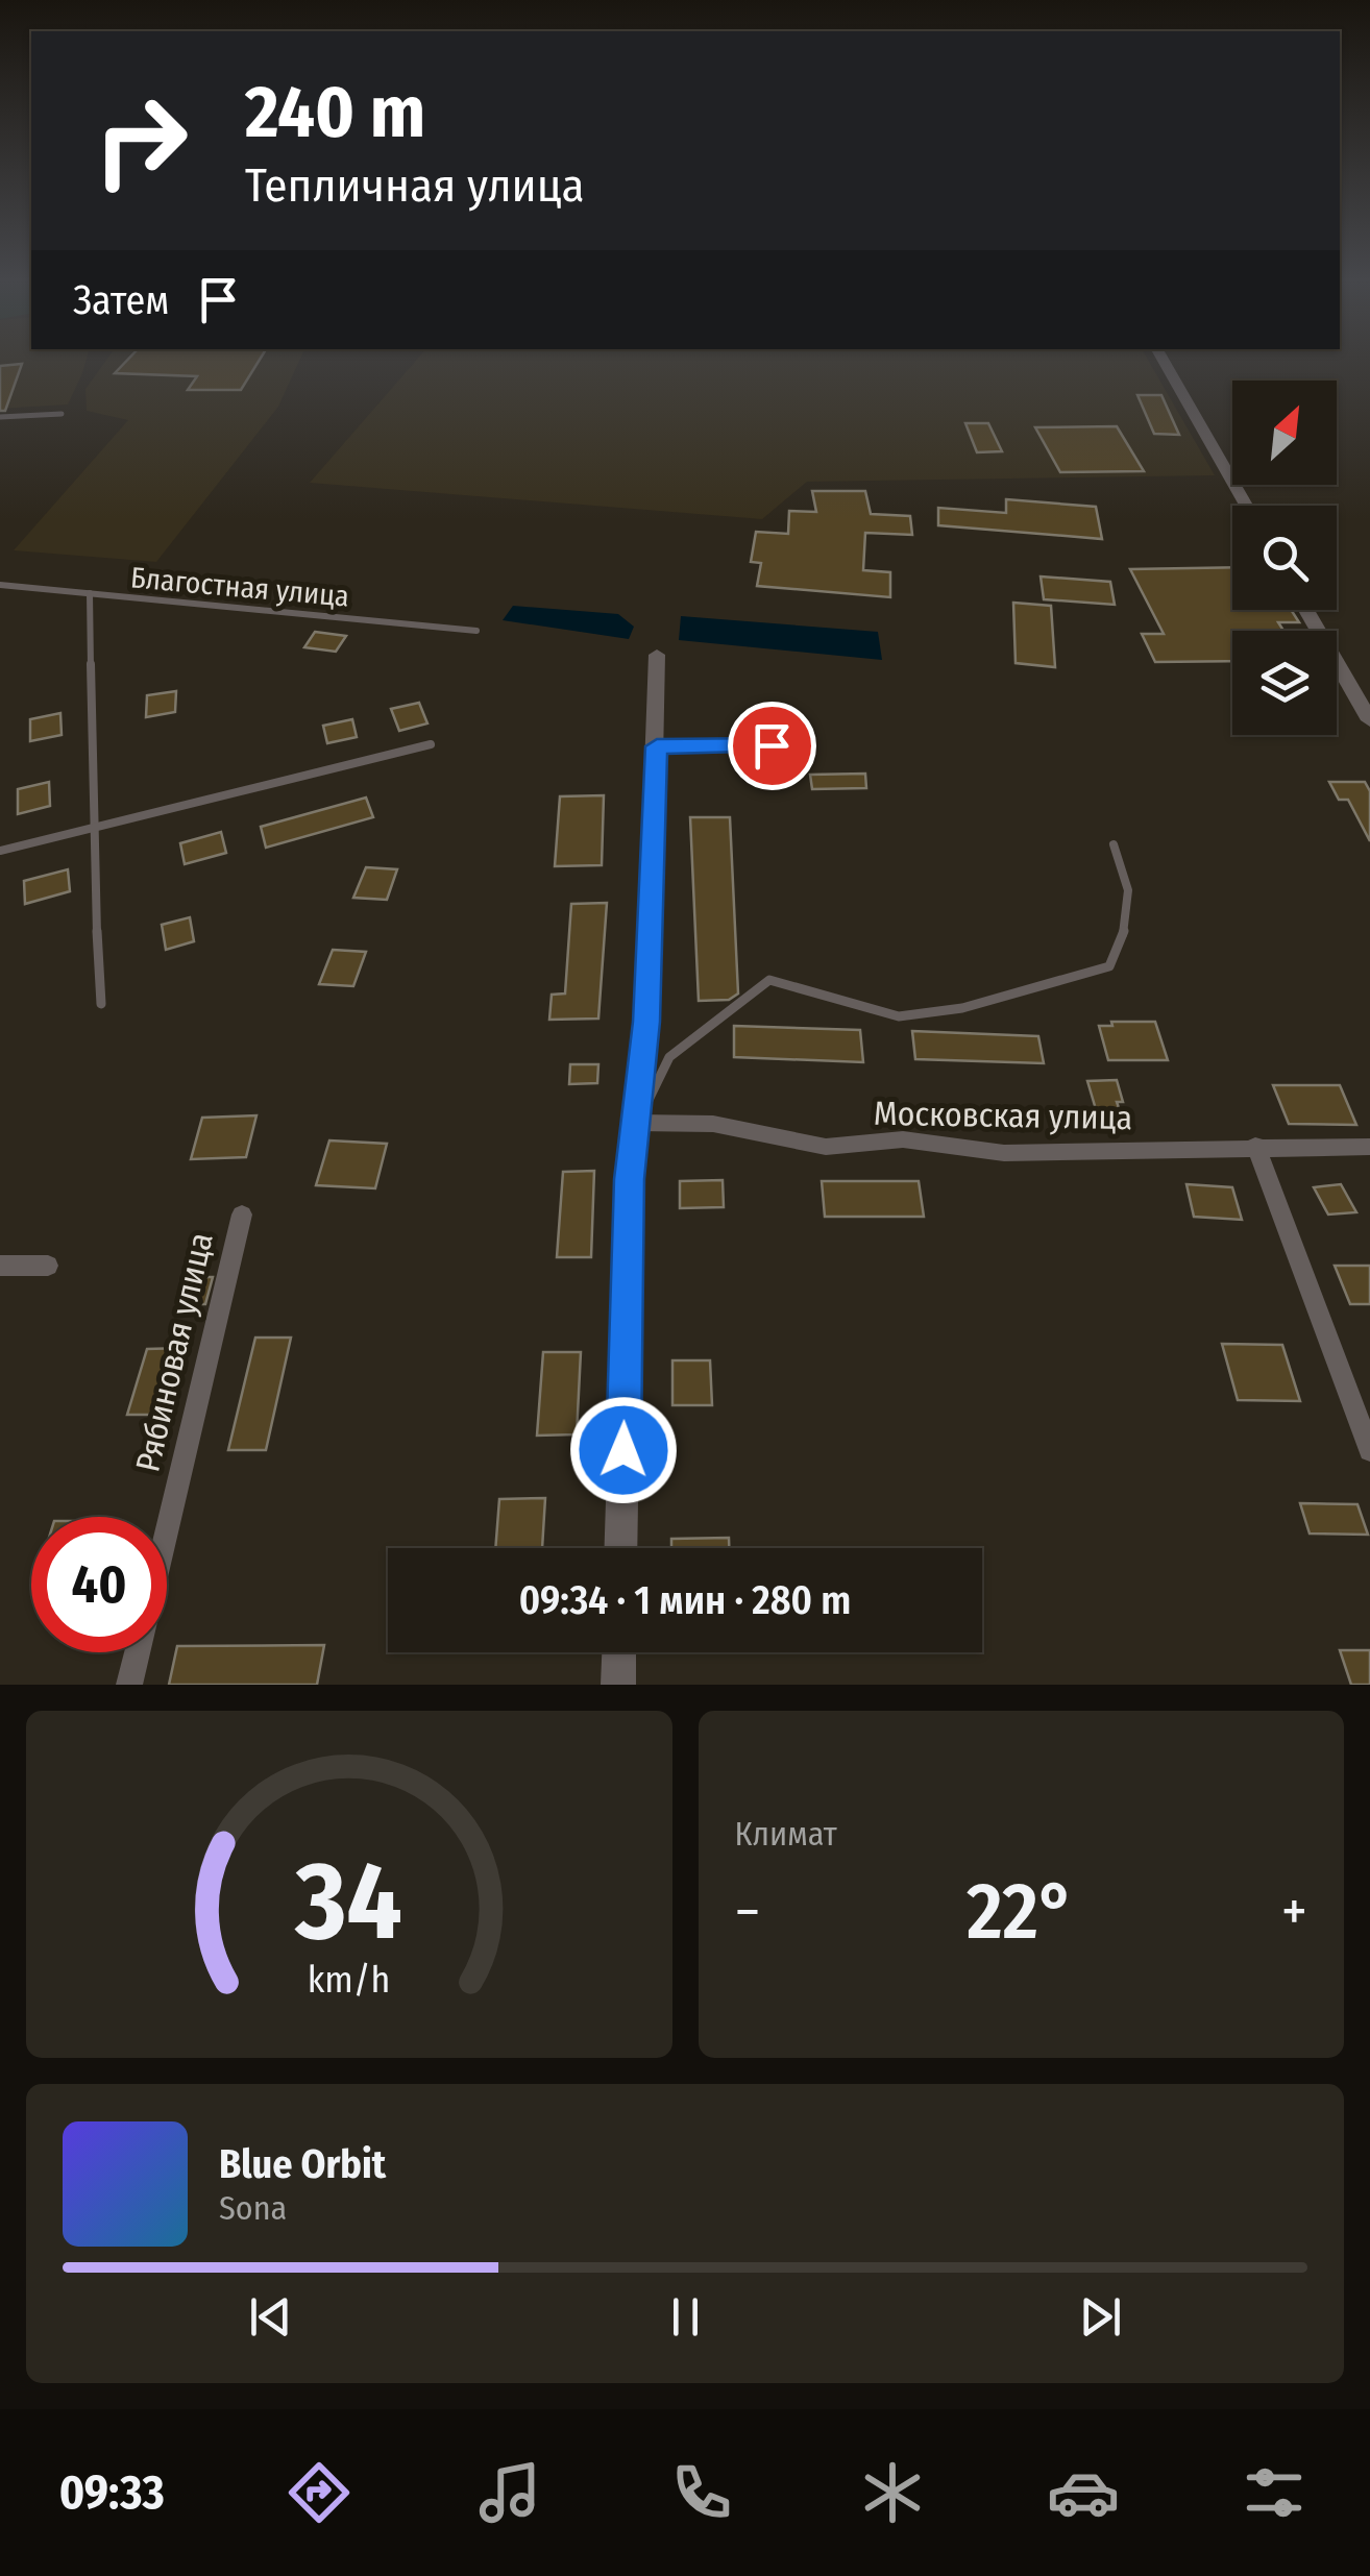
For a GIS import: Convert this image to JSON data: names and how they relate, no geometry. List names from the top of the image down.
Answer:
{
  "streets": {
    "street": ["Московская улица", "Рябиновая улица"],
    "lane": ["Благостная улица"]
  },
  "north": "top right",
  "page": {
    "turn": ["240 m", "Тепличная улица"],
    "then": "Затем",
    "limit": "40",
    "trip": "09:34 · 1 мин · 280 m",
    "tile": "Климат",
    "heat": ["−", "22°", "+"],
    "song": ["Blue Orbit", "Sona"],
    "tabs": "09:33",
    "gauge": ["34", "km/h"]
  }
}
